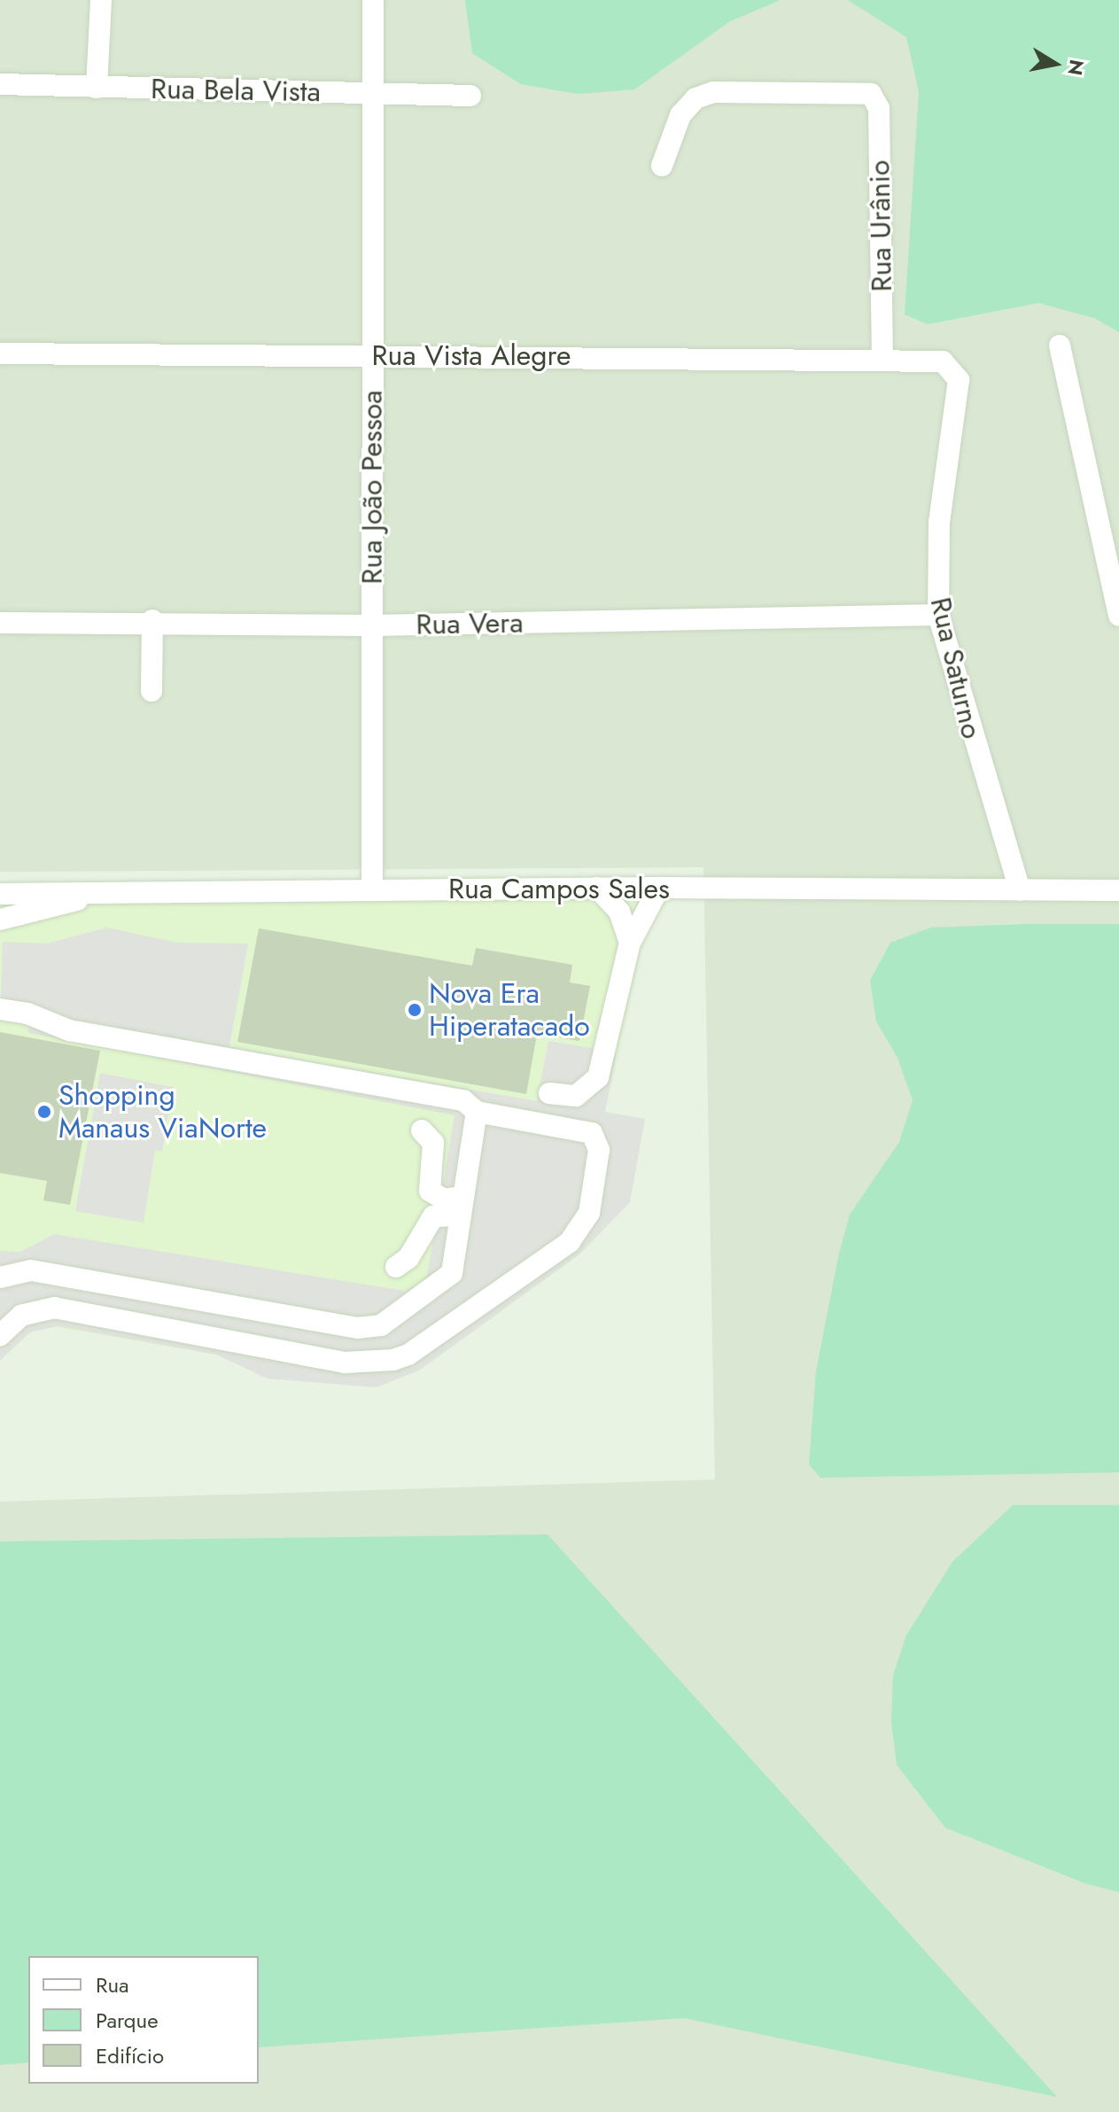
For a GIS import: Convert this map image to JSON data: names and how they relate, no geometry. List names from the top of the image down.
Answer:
{
  "streets": {
    "street": [
      "Rua Bela Vista",
      "Rua Urânio",
      "Rua Vista Alegre",
      "Rua João Pessoa",
      "Rua Vera",
      "Rua Saturno",
      "Rua Campos Sales"
    ]
  },
  "crossings": [
    ["Rua Bela Vista", "Rua João Pessoa"],
    ["Rua Urânio", "Rua Vista Alegre"],
    ["Rua Vista Alegre", "Rua João Pessoa"],
    ["Rua Vista Alegre", "Rua Saturno"],
    ["Rua João Pessoa", "Rua Vera"],
    ["Rua João Pessoa", "Rua Campos Sales"],
    ["Rua Vera", "Rua Saturno"],
    ["Rua Saturno", "Rua Campos Sales"]
  ],
  "places": ["Nova Era Hiperatacado", "Shopping Manaus ViaNorte"],
  "legend": ["Rua", "Parque", "Edifício"],
  "north": "right"
}
